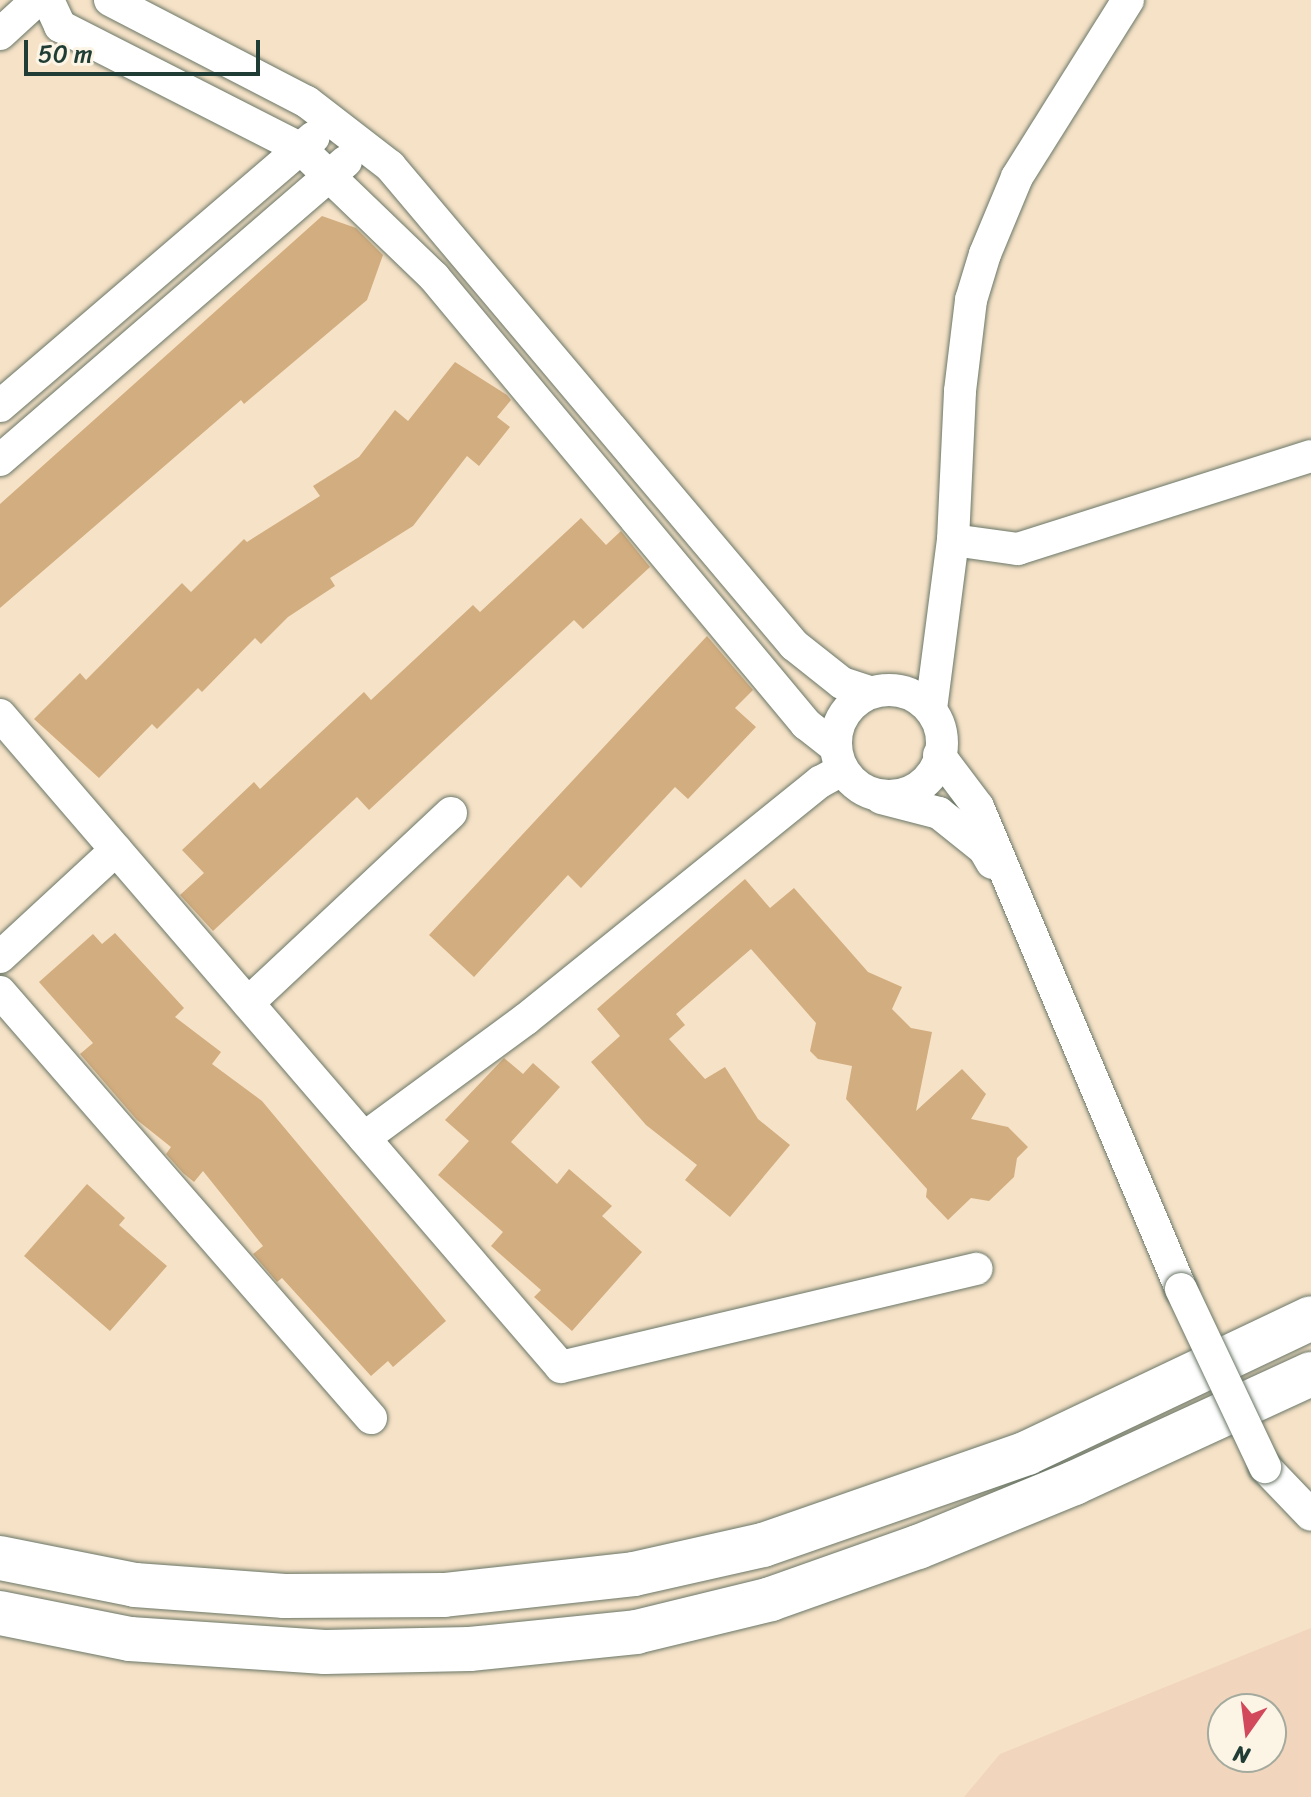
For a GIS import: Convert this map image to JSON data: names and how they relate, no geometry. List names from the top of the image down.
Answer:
{
  "scale_bar": "50 m",
  "north": "bottom"
}
